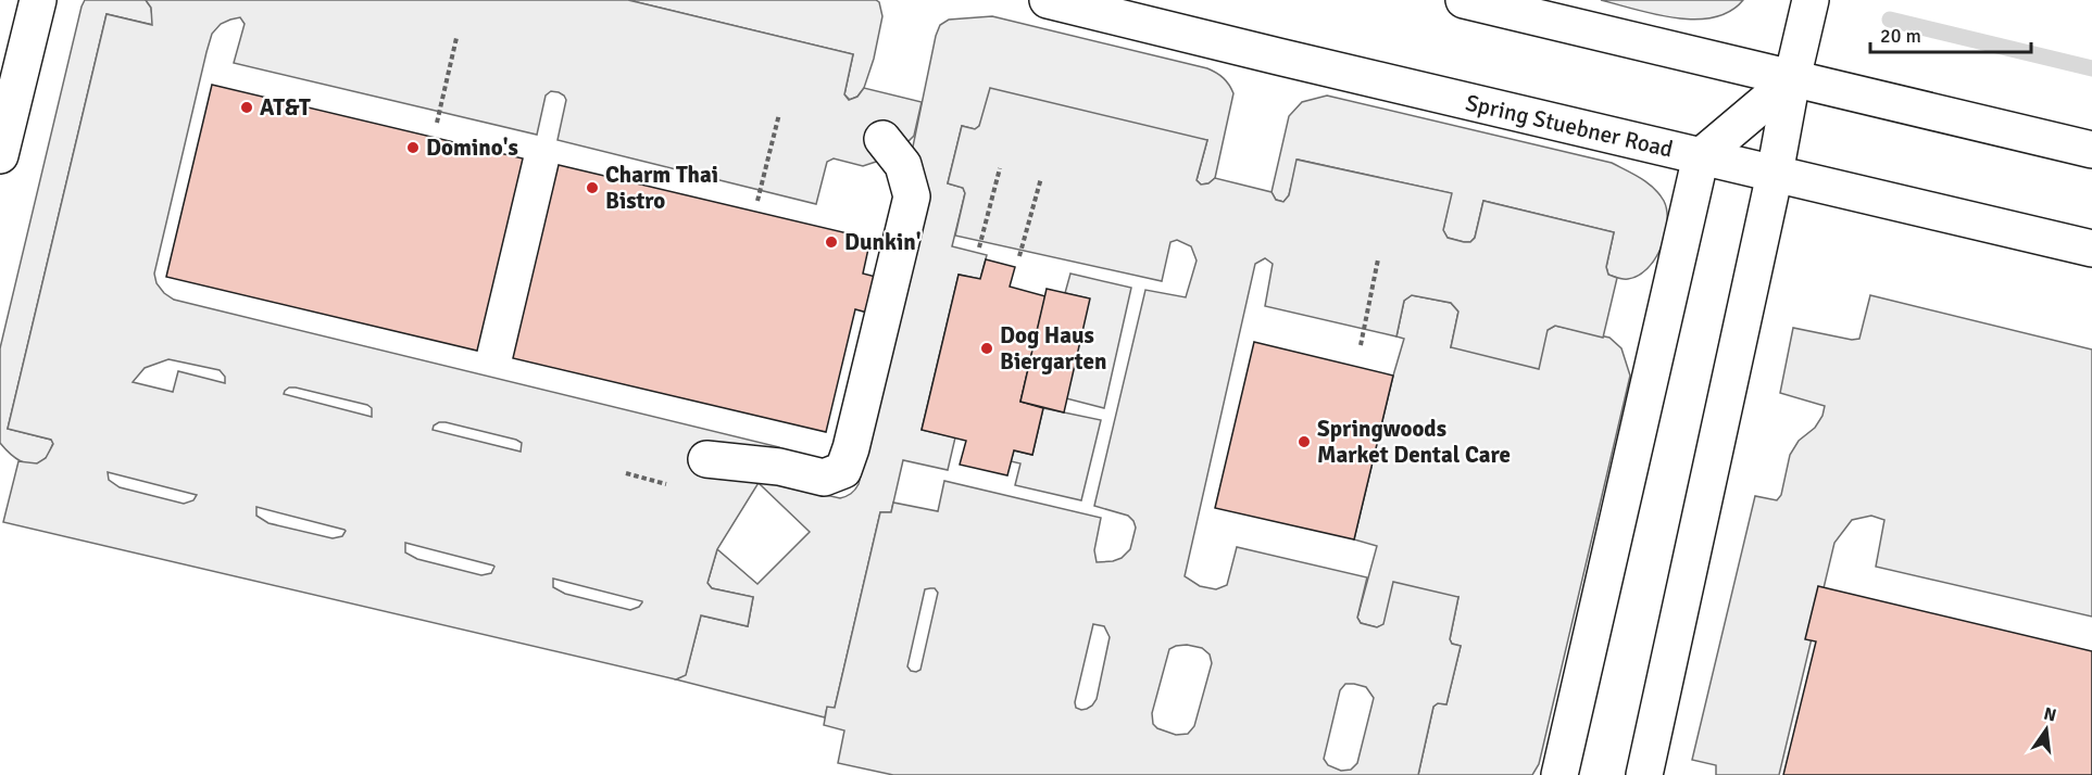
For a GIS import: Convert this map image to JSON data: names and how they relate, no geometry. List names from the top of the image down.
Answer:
{
  "streets": {
    "main road": ["Spring Stuebner Road"]
  },
  "places": [
    "AT&T",
    "Domino's",
    "Charm Thai Bistro",
    "Dunkin'",
    "Dog Haus Biergarten",
    "Springwoods Market Dental Care"
  ],
  "scale_bar": "20 m",
  "north": "top"
}
